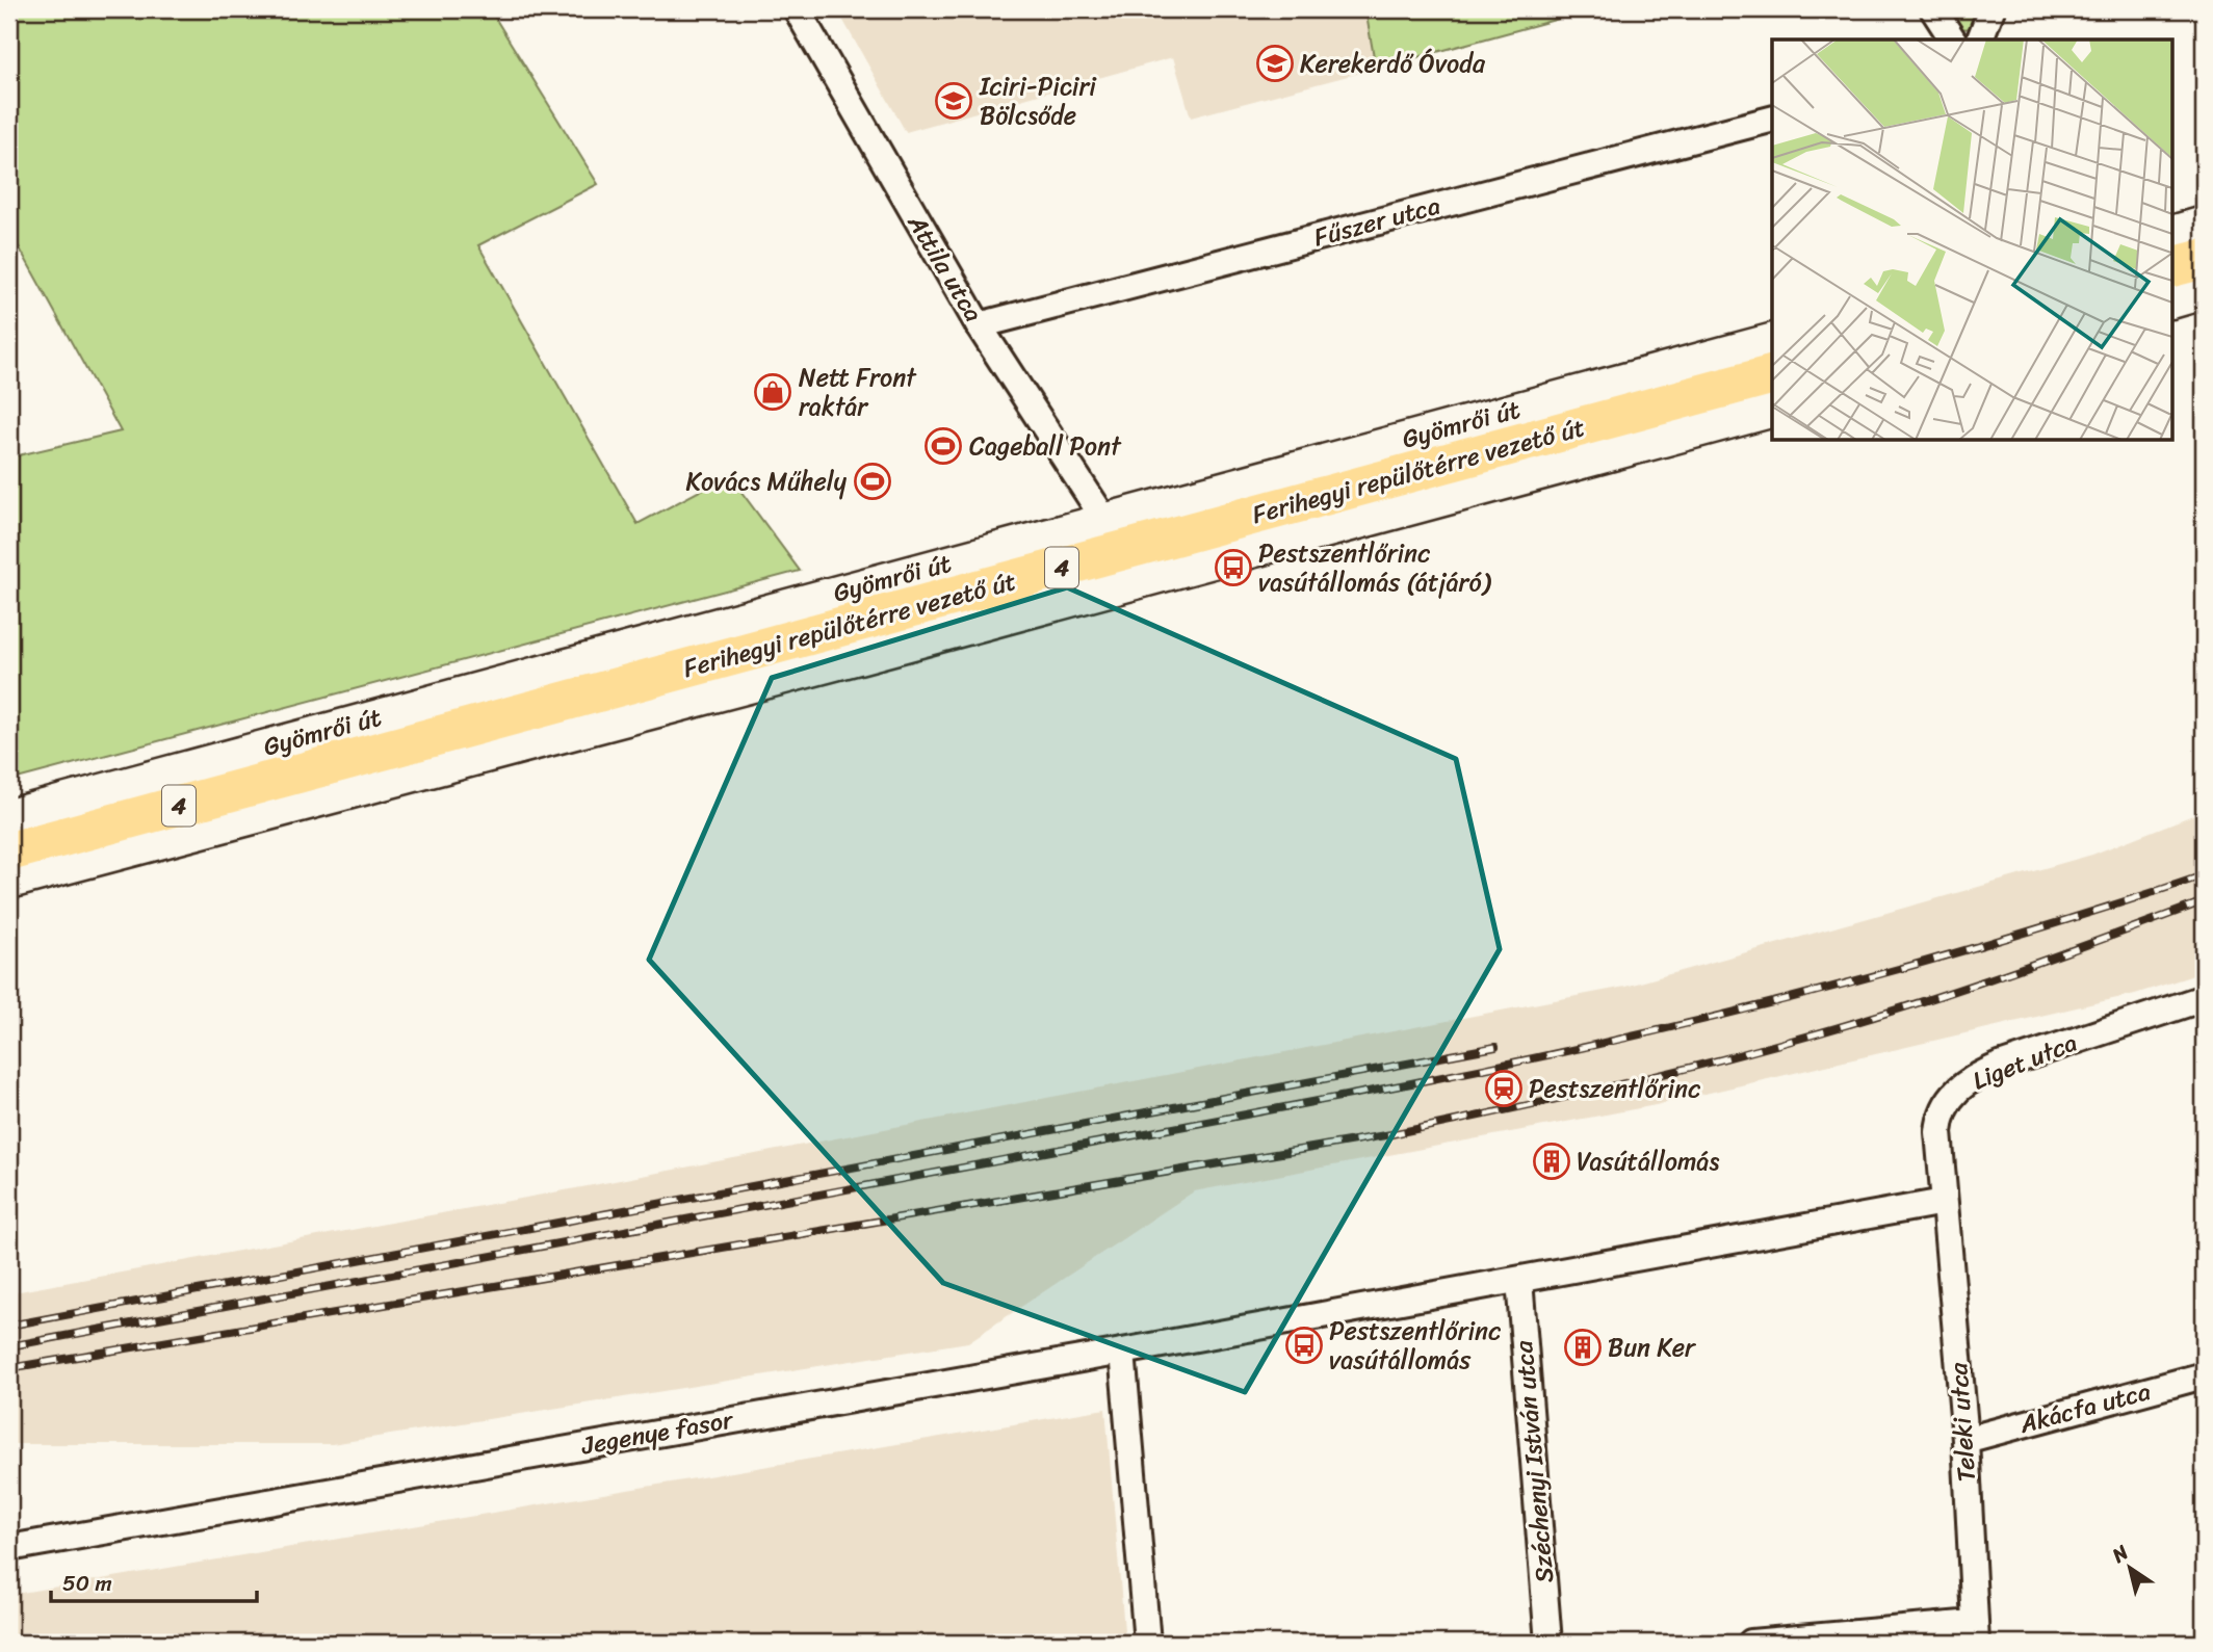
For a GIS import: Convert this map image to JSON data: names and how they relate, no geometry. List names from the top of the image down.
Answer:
{
  "streets": {
    "main road": ["Ferihegyi repülőtérre vezető út", "4"],
    "street": [
      "Fűszer utca",
      "Attila utca",
      "Gyömrői út",
      "Liget utca",
      "Akácfa utca",
      "Teleki utca",
      "Jegenye fasor",
      "Széchenyi István utca"
    ]
  },
  "crossings": [
    ["Fűszer utca", "Attila utca"],
    ["Attila utca", "Gyömrői út"],
    ["Liget utca", "Teleki utca"],
    ["Liget utca", "Jegenye fasor"],
    ["Akácfa utca", "Teleki utca"],
    ["Teleki utca", "Jegenye fasor"],
    ["Jegenye fasor", "Széchenyi István utca"]
  ],
  "places": {
    "school or university": ["Kerekerdő Óvoda", "Iciri-Piciri Bölcsőde"],
    "shop": ["Nett Front raktár"],
    "sports": ["Cageball Pont", "Kovács Műhely"],
    "bus stop": ["Pestszentlőrinc vasútállomás (átjáró)", "Pestszentlőrinc vasútállomás"],
    "station": ["Pestszentlőrinc"],
    "building": ["Vasútállomás", "Bun Ker"]
  },
  "scale_bar": "50 m",
  "north": "top left"
}
